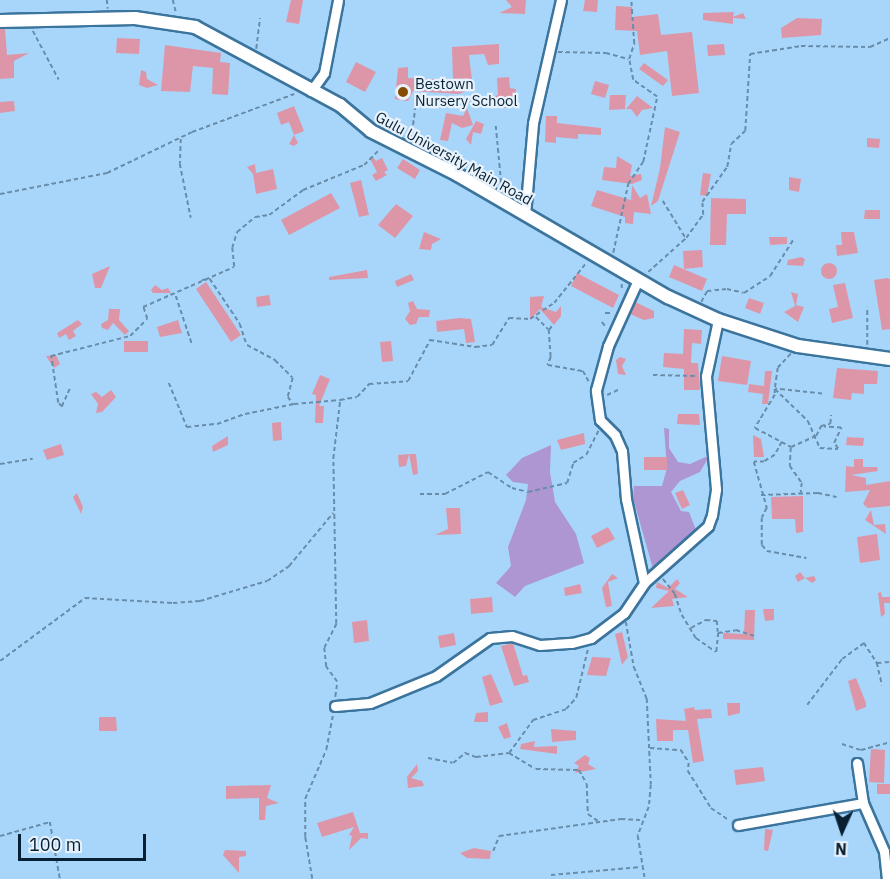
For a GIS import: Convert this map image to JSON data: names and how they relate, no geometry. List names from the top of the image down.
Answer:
{
  "streets": {
    "street": ["Gulu University Main Road"]
  },
  "places": ["Bestown Nursery School"],
  "scale_bar": "100 m",
  "north": "bottom"
}
